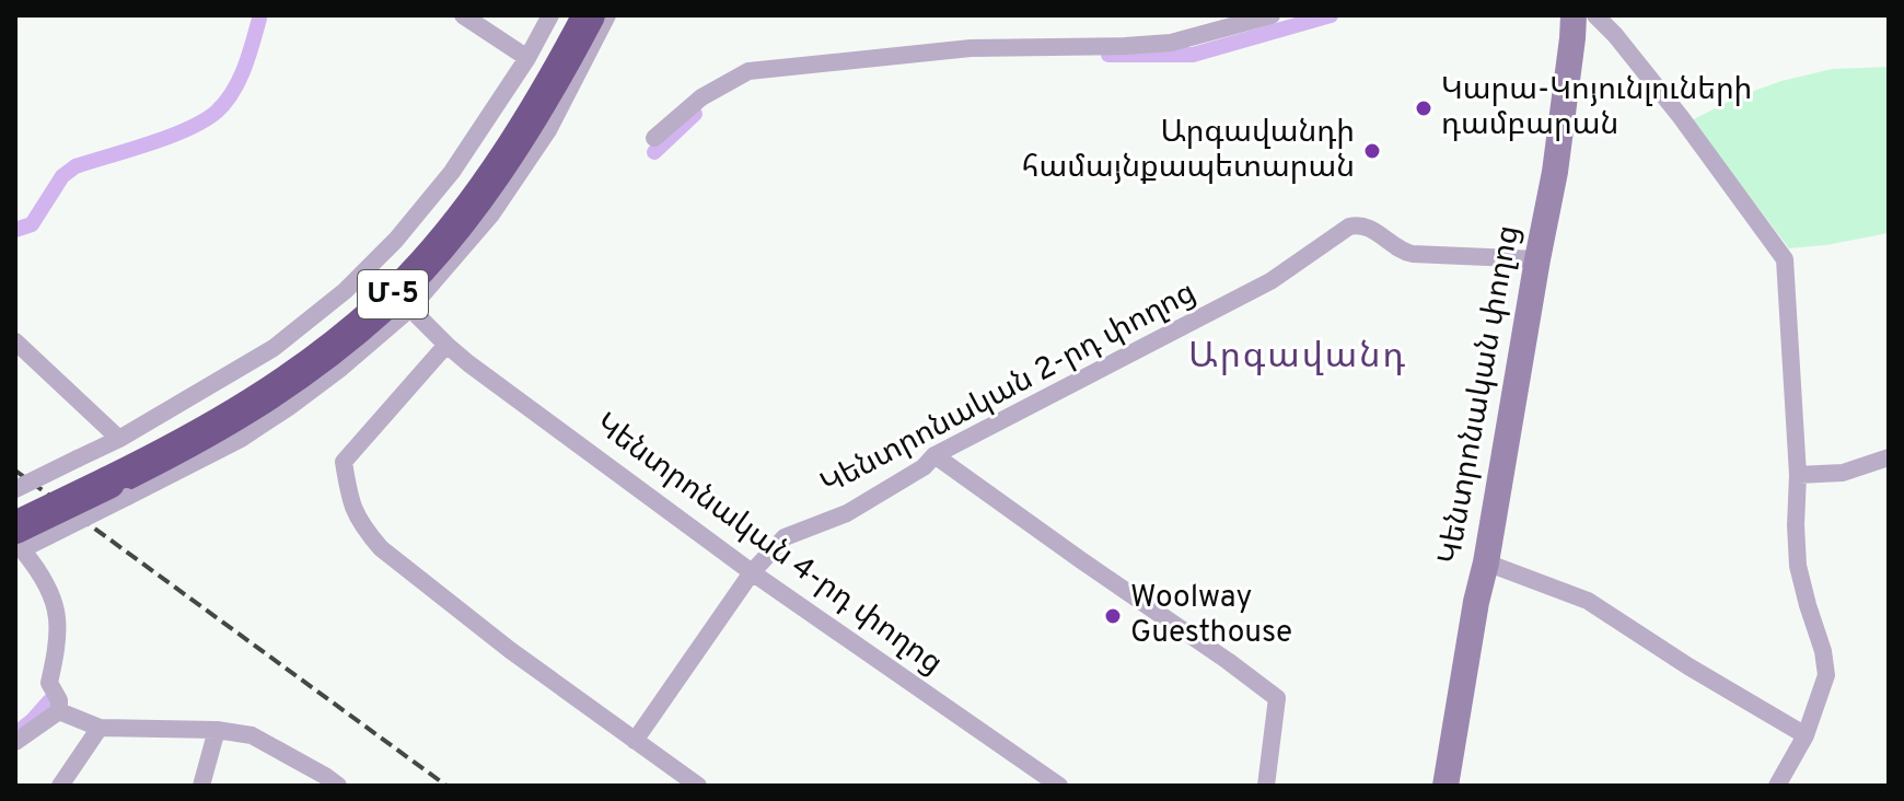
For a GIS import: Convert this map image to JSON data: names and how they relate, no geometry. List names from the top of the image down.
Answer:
{
  "streets": {
    "highway": ["Մ-5"],
    "main road": ["Կենտրոնական փողոց"],
    "street": ["Կենտրոնական 2-րդ փողոց", "Կենտրոնական 4-րդ փողոց"]
  },
  "crossings": [
    ["Կենտրոնական 2-րդ փողոց", "Կենտրոնական փողոց"],
    ["Կենտրոնական 2-րդ փողոց", "Կենտրոնական 4-րդ փողոց"]
  ],
  "districts": ["Արգավանդ"],
  "places": ["Կարա-Կոյունլուների դամբարան", "Արգավանդի համայնքապետարան", "Woolway Guesthouse"]
}
